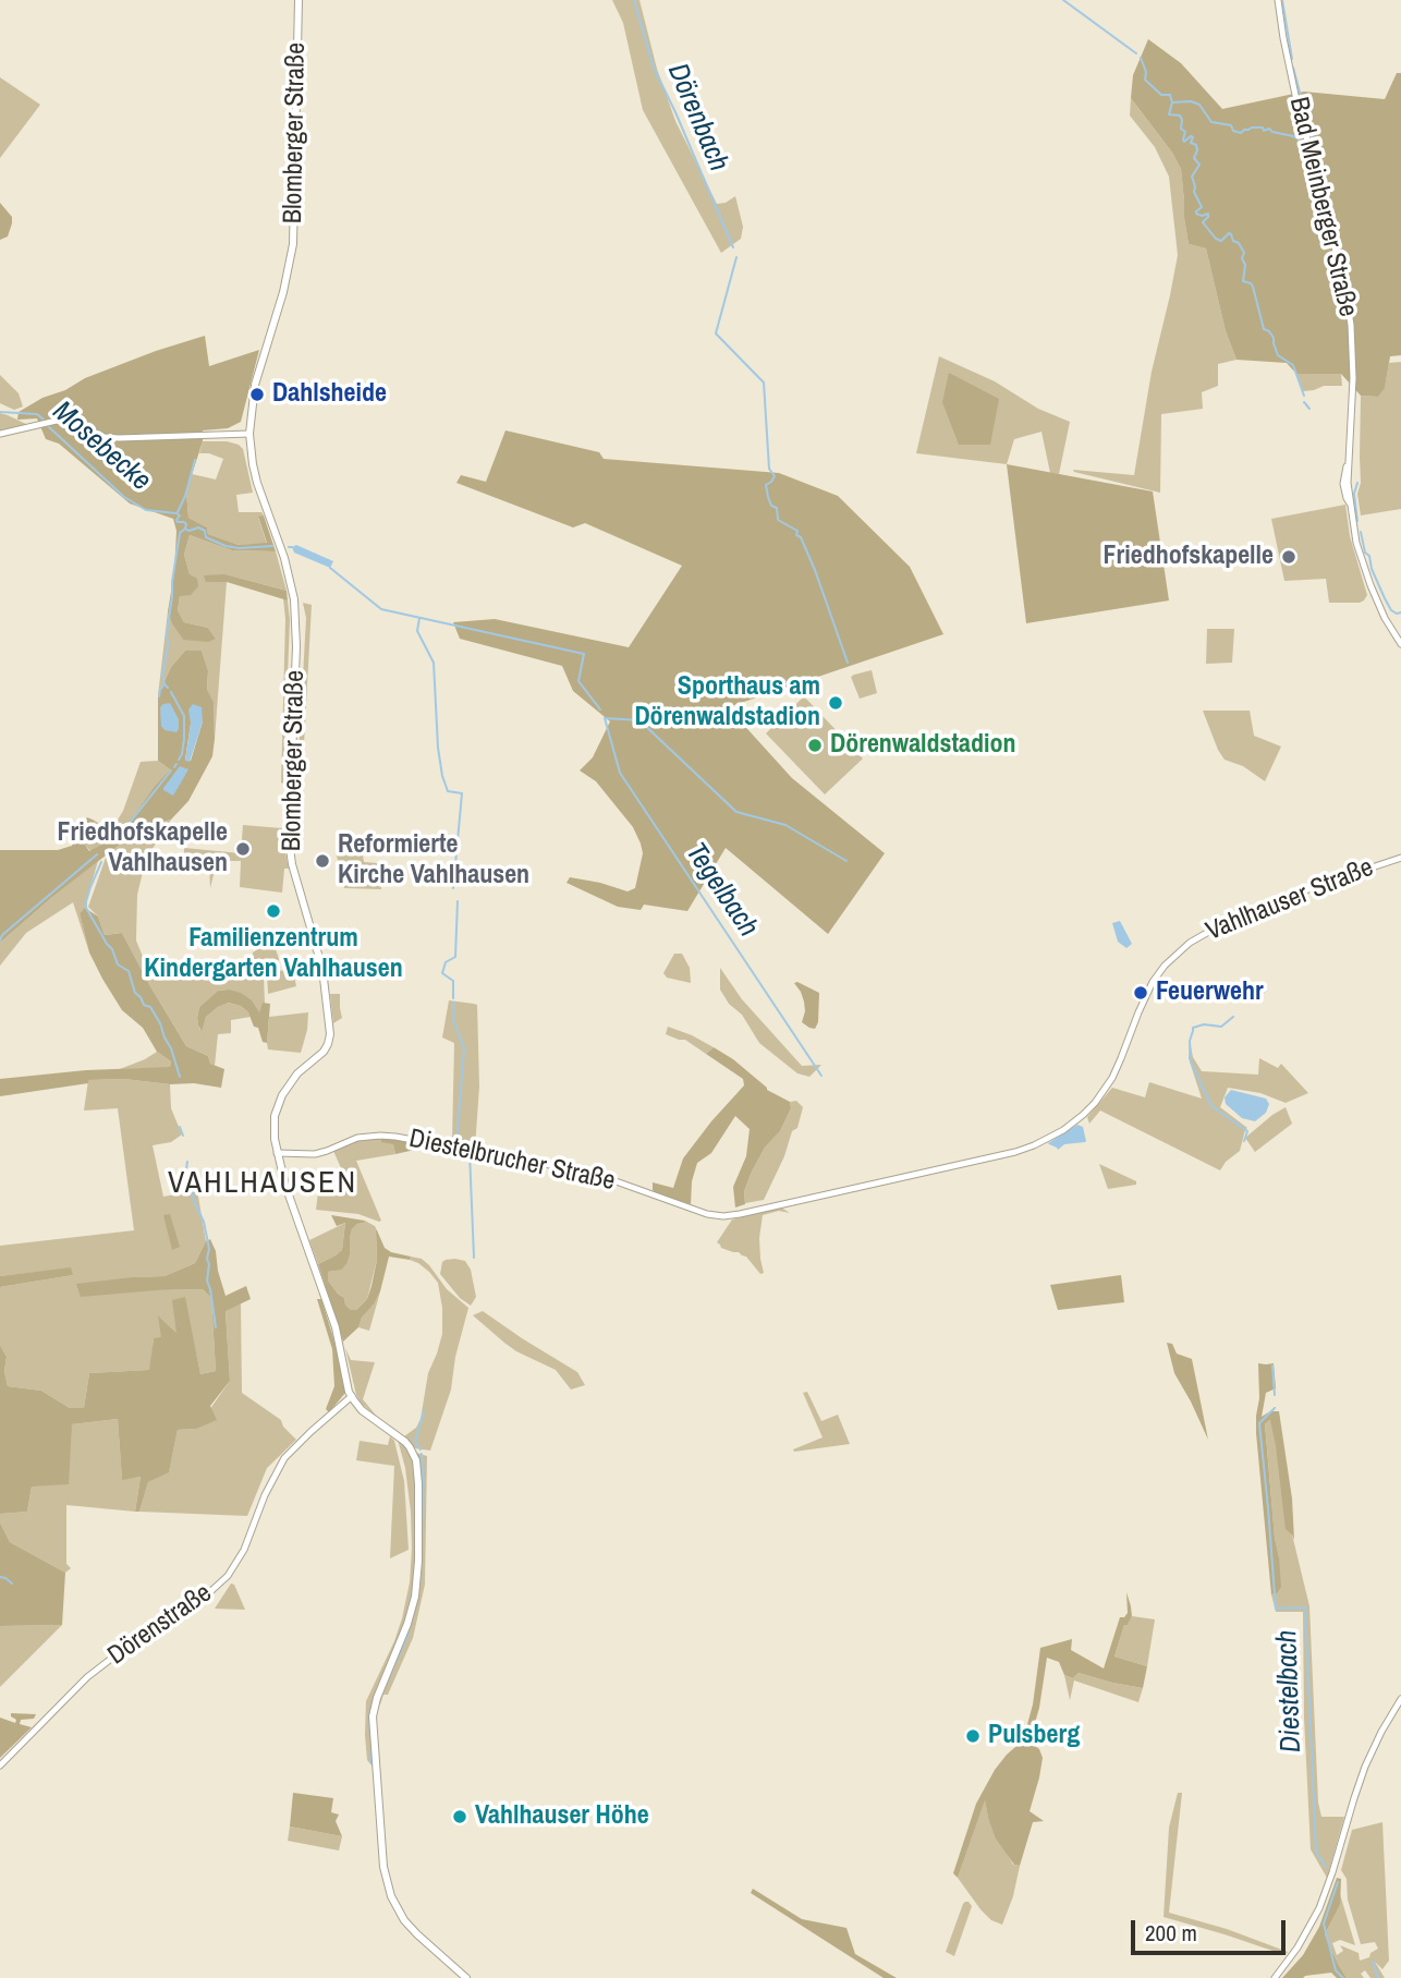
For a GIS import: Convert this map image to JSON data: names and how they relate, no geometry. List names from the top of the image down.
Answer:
{
  "streets": {
    "main road": ["Blomberger Straße"],
    "street": [
      "Bad Meinberger Straße",
      "Vahlhauser Straße",
      "Diestelbrucher Straße",
      "Dörenstraße"
    ]
  },
  "crossings": [
    ["Blomberger Straße", "Diestelbrucher Straße"],
    ["Blomberger Straße", "Dörenstraße"],
    ["Vahlhauser Straße", "Diestelbrucher Straße"]
  ],
  "districts": ["VAHLHAUSEN"],
  "water": [
    "Dörenbach",
    "Mosebecke",
    "Tegelbach",
    "Diestelbach"
  ],
  "places": [
    "Dahlsheide",
    "Friedhofskapelle",
    "Sporthaus am Dörenwaldstadion",
    "Dörenwaldstadion",
    "Friedhofskapelle Vahlhausen",
    "Reformierte Kirche Vahlhausen",
    "Familienzentrum Kindergarten Vahlhausen",
    "Feuerwehr",
    "Pulsberg",
    "Vahlhauser Höhe"
  ],
  "scale_bar": "200 m"
}
